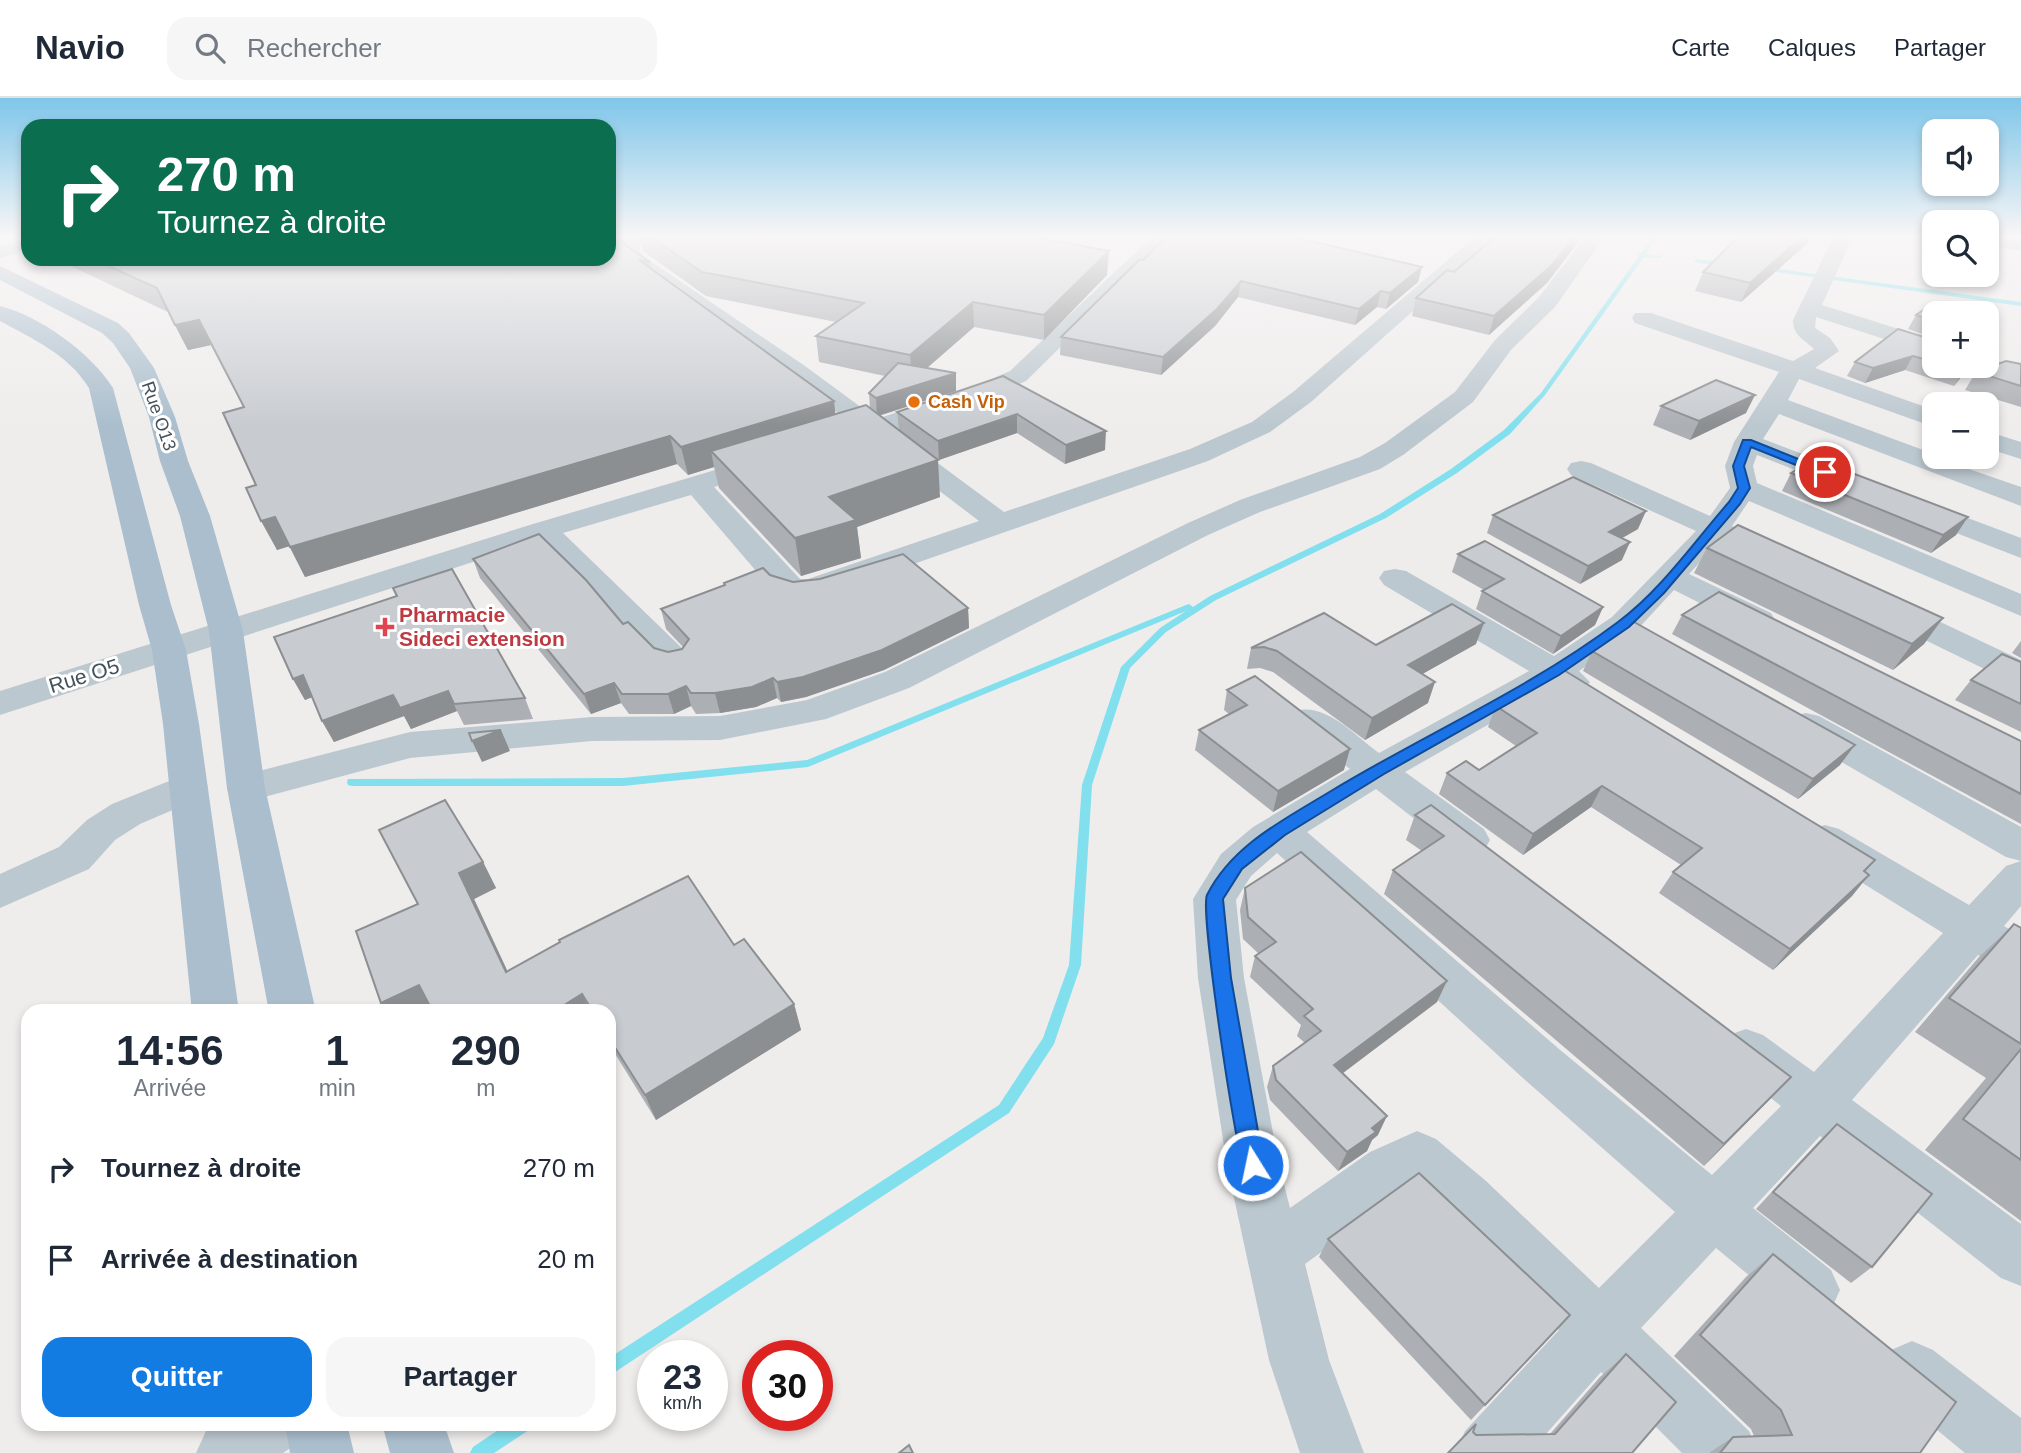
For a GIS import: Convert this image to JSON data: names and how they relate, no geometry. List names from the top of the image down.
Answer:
{
  "streets": {
    "main road": ["Rue O13"],
    "street": ["Rue O5"]
  },
  "crossings": [
    ["Rue O13", "Rue O5"]
  ],
  "places": {
    "other": ["Cash Vip"],
    "health": ["Pharmacie Sideci extension"]
  },
  "page": {
    "header": "Navio",
    "search": "Rechercher",
    "nav": ["Carte", "Calques", "Partager"],
    "map_buttons": ["+", "−"],
    "turn": ["270 m", "Tournez à droite"],
    "eta": [
      "14:56",
      "Arrivée",
      "1",
      "min",
      "290",
      "m"
    ],
    "list": [
      {
        "name": "Tournez à droite",
        "value": "270 m"
      },
      {
        "name": "Arrivée à destination",
        "value": "20 m"
      }
    ],
    "buttons": ["Quitter", "Partager"],
    "speed": "23 km/h",
    "limit": "30"
  }
}
